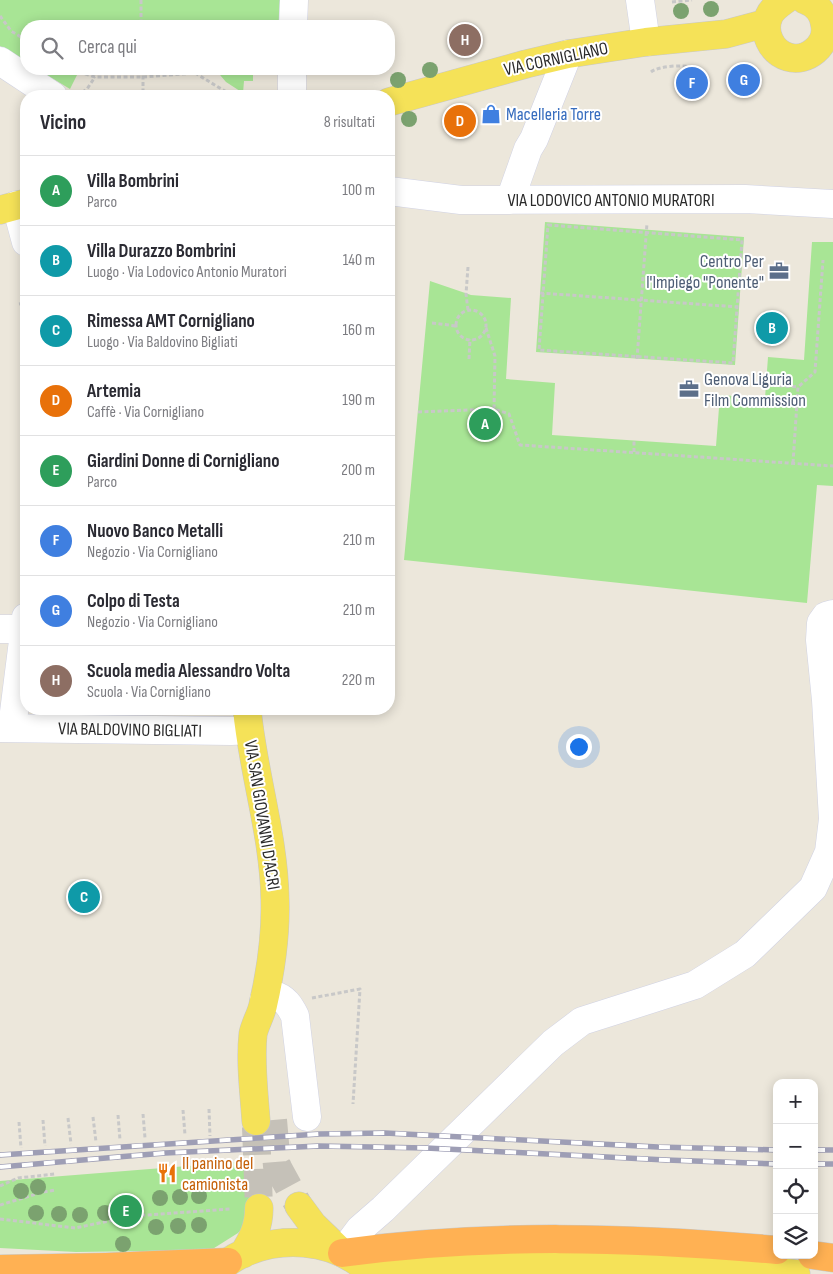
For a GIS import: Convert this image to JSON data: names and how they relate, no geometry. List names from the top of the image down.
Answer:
{
  "streets": {
    "main road": ["VIA CORNIGLIANO", "VIA SAN GIOVANNI D'ACRI"],
    "street": ["VIA LODOVICO ANTONIO MURATORI", "VIA BALDOVINO BIGLIATI"]
  },
  "crossings": [
    ["VIA BALDOVINO BIGLIATI", "VIA SAN GIOVANNI D'ACRI"]
  ],
  "places": {
    "shop": ["Macelleria Torre"],
    "office": ["Centro Per l'Impiego \"Ponente\"", "Genova Liguria Film Commission"],
    "restaurant": ["Il panino del camionista"]
  },
  "page": {
    "search": "Cerca qui",
    "pins": [
      "H",
      "G",
      "F",
      "D",
      "B",
      "A",
      "C",
      "E"
    ],
    "heading": ["Vicino", "8 risultati"],
    "list": [
      {
        "mark": "A",
        "name": "Villa Bombrini",
        "note": "Parco",
        "value": "100 m"
      },
      {
        "mark": "B",
        "name": "Villa Durazzo Bombrini",
        "note": "Luogo · Via Lodovico Antonio Muratori",
        "value": "140 m"
      },
      {
        "mark": "C",
        "name": "Rimessa AMT Cornigliano",
        "note": "Luogo · Via Baldovino Bigliati",
        "value": "160 m"
      },
      {
        "mark": "D",
        "name": "Artemia",
        "note": "Caffè · Via Cornigliano",
        "value": "190 m"
      },
      {
        "mark": "E",
        "name": "Giardini Donne di Cornigliano",
        "note": "Parco",
        "value": "200 m"
      },
      {
        "mark": "F",
        "name": "Nuovo Banco Metalli",
        "note": "Negozio · Via Cornigliano",
        "value": "210 m"
      },
      {
        "mark": "G",
        "name": "Colpo di Testa",
        "note": "Negozio · Via Cornigliano",
        "value": "210 m"
      },
      {
        "mark": "H",
        "name": "Scuola media Alessandro Volta",
        "note": "Scuola · Via Cornigliano",
        "value": "220 m"
      }
    ],
    "map_buttons": ["+", "−"]
  }
}
